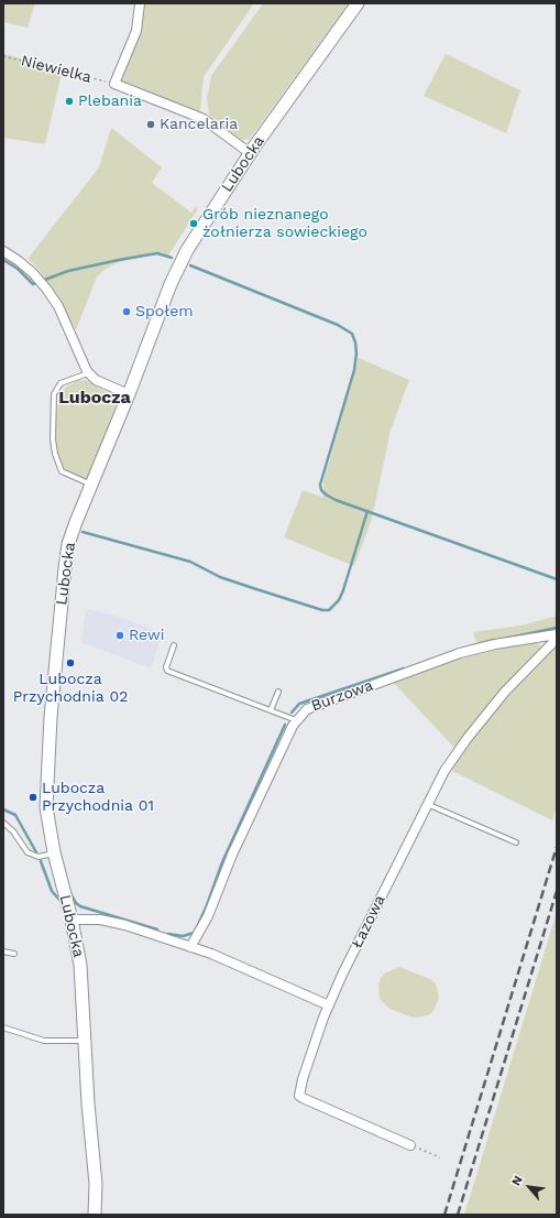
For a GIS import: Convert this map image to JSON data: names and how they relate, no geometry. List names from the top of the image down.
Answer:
{
  "streets": {
    "street": ["Lubocka", "Burzowa", "Łazowa"],
    "path": ["Niewielka"]
  },
  "districts": ["Lubocza"],
  "places": [
    "Plebania",
    "Kancelaria",
    "Grób nieznanego żołnierza sowieckiego",
    "Społem",
    "Rewi",
    "Lubocza Przychodnia 02",
    "Lubocza Przychodnia 01"
  ],
  "north": "top left"
}
